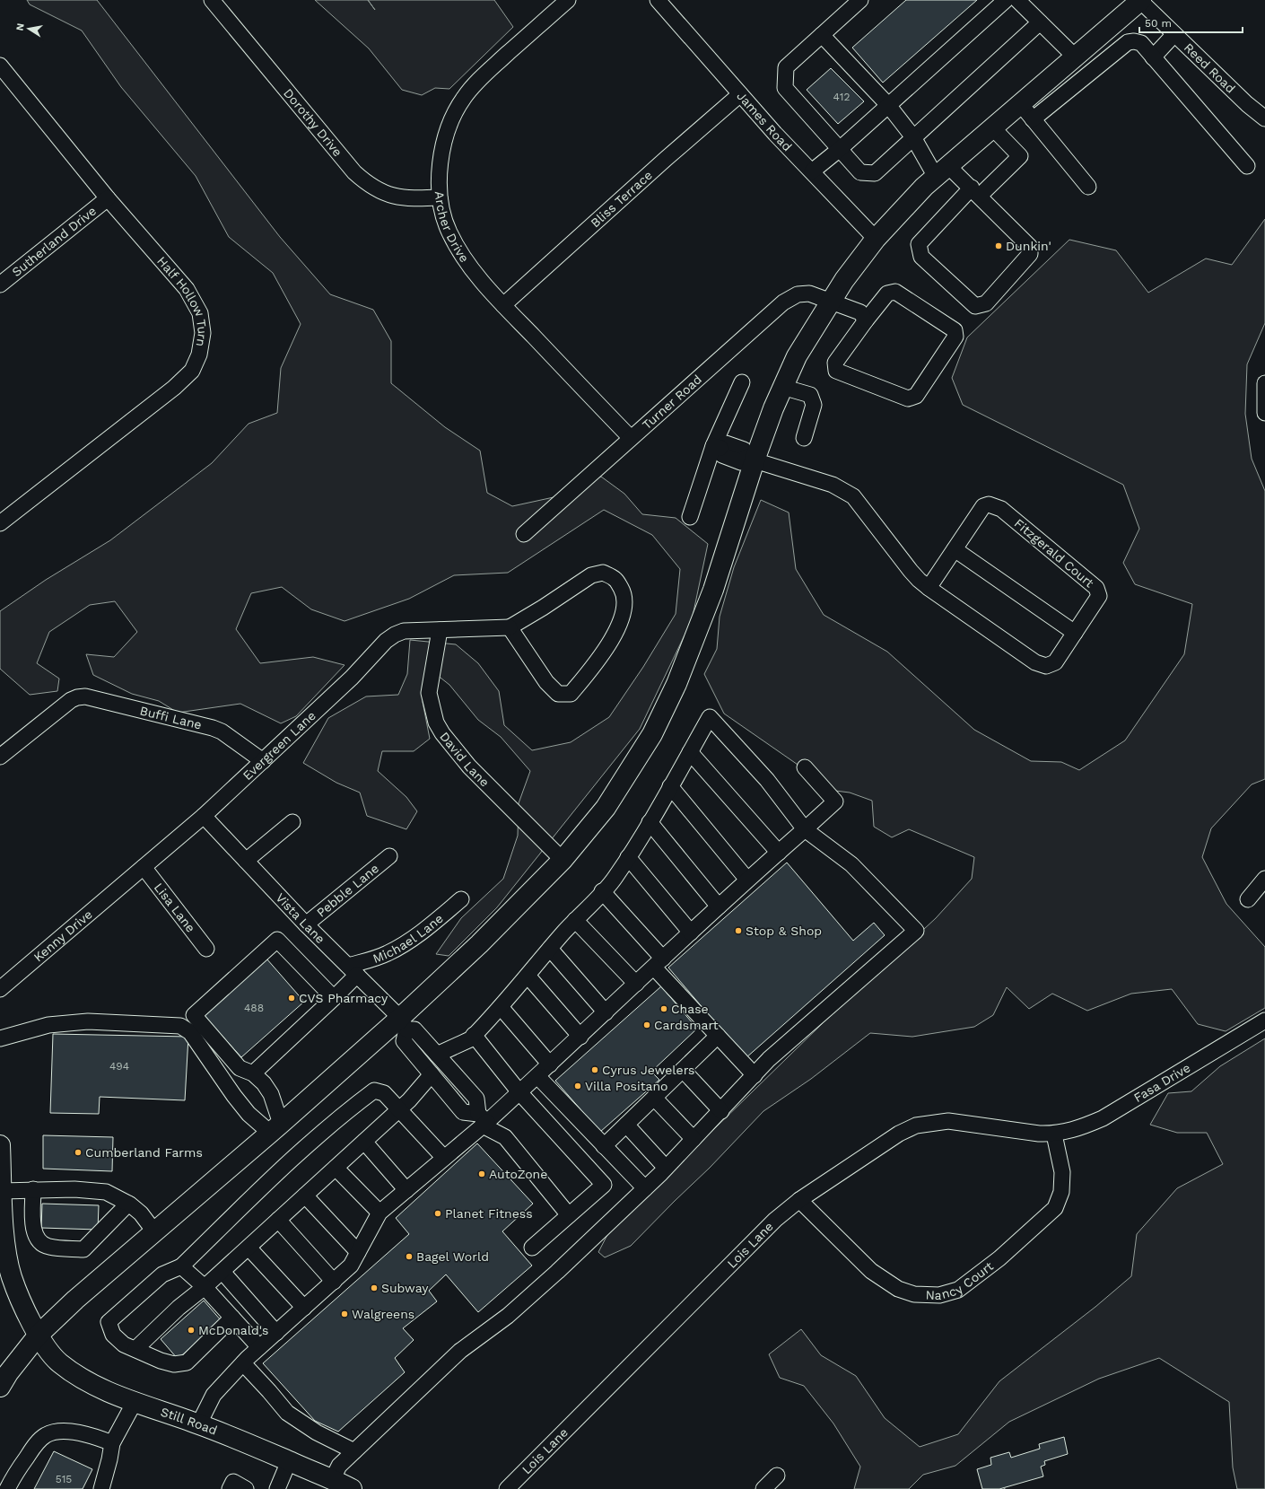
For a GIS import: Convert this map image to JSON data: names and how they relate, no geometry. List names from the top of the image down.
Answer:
{
  "streets": {
    "main road": ["Still Road"],
    "street": [
      "Reed Road",
      "James Road",
      "Dorothy Drive",
      "Bliss Terrace",
      "Archer Drive",
      "Sutherland Drive",
      "Half Hollow Turn",
      "Turner Road",
      "Fitzgerald Court",
      "Buffi Lane",
      "Evergreen Lane",
      "David Lane",
      "Pebble Lane",
      "Lisa Lane",
      "Vista Lane",
      "Kenny Drive",
      "Michael Lane",
      "Fasa Drive",
      "Lois Lane",
      "Nancy Court"
    ]
  },
  "crossings": [
    ["James Road", "Bliss Terrace"],
    ["Dorothy Drive", "Archer Drive"],
    ["Bliss Terrace", "Archer Drive"],
    ["Archer Drive", "Turner Road"],
    ["Sutherland Drive", "Half Hollow Turn"],
    ["Buffi Lane", "Evergreen Lane"],
    ["Evergreen Lane", "David Lane"],
    ["Evergreen Lane", "Lisa Lane"],
    ["Evergreen Lane", "Vista Lane"],
    ["Evergreen Lane", "Kenny Drive"],
    ["Pebble Lane", "Vista Lane"],
    ["Vista Lane", "Michael Lane"],
    ["Fasa Drive", "Lois Lane"],
    ["Fasa Drive", "Nancy Court"],
    ["Lois Lane", "Nancy Court"]
  ],
  "places": [
    "Dunkin'",
    "Stop & Shop",
    "CVS Pharmacy",
    "Chase",
    "Cardsmart",
    "Cyrus Jewelers",
    "Villa Positano",
    "Cumberland Farms",
    "AutoZone",
    "Planet Fitness",
    "Bagel World",
    "Subway",
    "Walgreens",
    "McDonald's"
  ],
  "house_numbers": [
    "412",
    "488",
    "494",
    "515"
  ],
  "scale_bar": "50 m",
  "north": "left"
}
